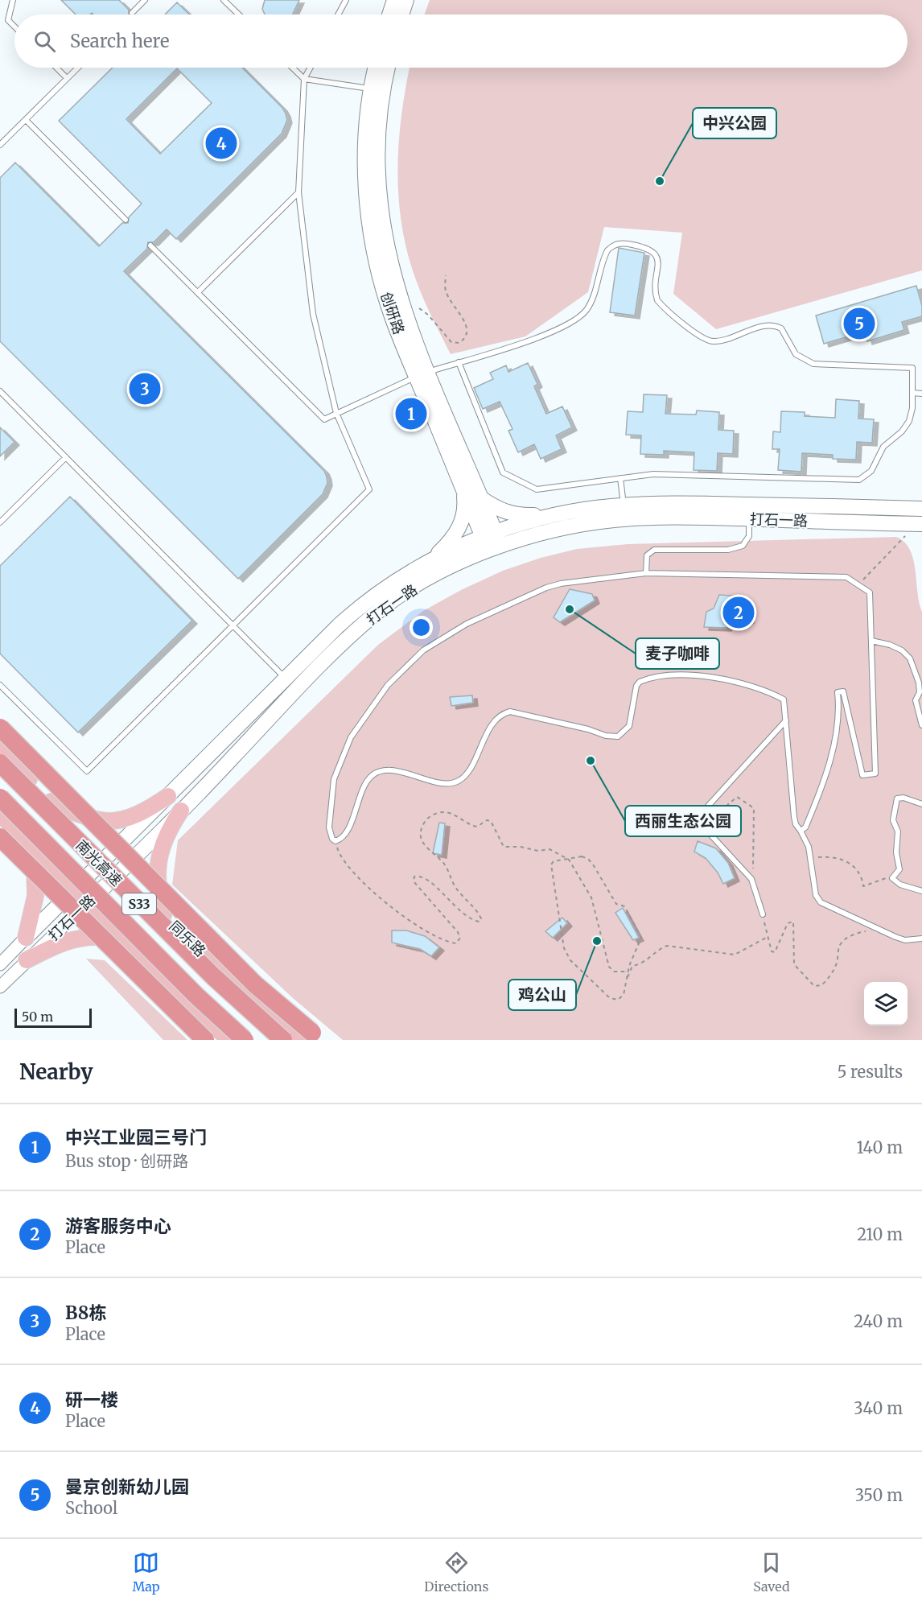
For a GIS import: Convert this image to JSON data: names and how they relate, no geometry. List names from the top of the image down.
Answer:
{
  "streets": {
    "highway": ["南光高速", "S33"],
    "main road": ["创研路", "打石一路", "同乐路"]
  },
  "crossings": [
    ["创研路", "打石一路"],
    ["打石一路", "同乐路"]
  ],
  "places": [
    "中兴公园",
    "麦子咖啡",
    "西丽生态公园",
    "鸡公山"
  ],
  "scale_bar": "50 m",
  "page": {
    "search": "Search here",
    "pins": [
      "4",
      "5",
      "3",
      "1",
      "2"
    ],
    "scale": "50 m",
    "heading": ["Nearby", "5 results"],
    "list": [
      {
        "mark": "1",
        "name": "中兴工业园三号门",
        "note": "Bus stop · 创研路",
        "value": "140 m"
      },
      {
        "mark": "2",
        "name": "游客服务中心",
        "note": "Place",
        "value": "210 m"
      },
      {
        "mark": "3",
        "name": "B8栋",
        "note": "Place",
        "value": "240 m"
      },
      {
        "mark": "4",
        "name": "研一楼",
        "note": "Place",
        "value": "340 m"
      },
      {
        "mark": "5",
        "name": "曼京创新幼儿园",
        "note": "School",
        "value": "350 m"
      }
    ],
    "nav": ["Map", "Directions", "Saved"]
  }
}
